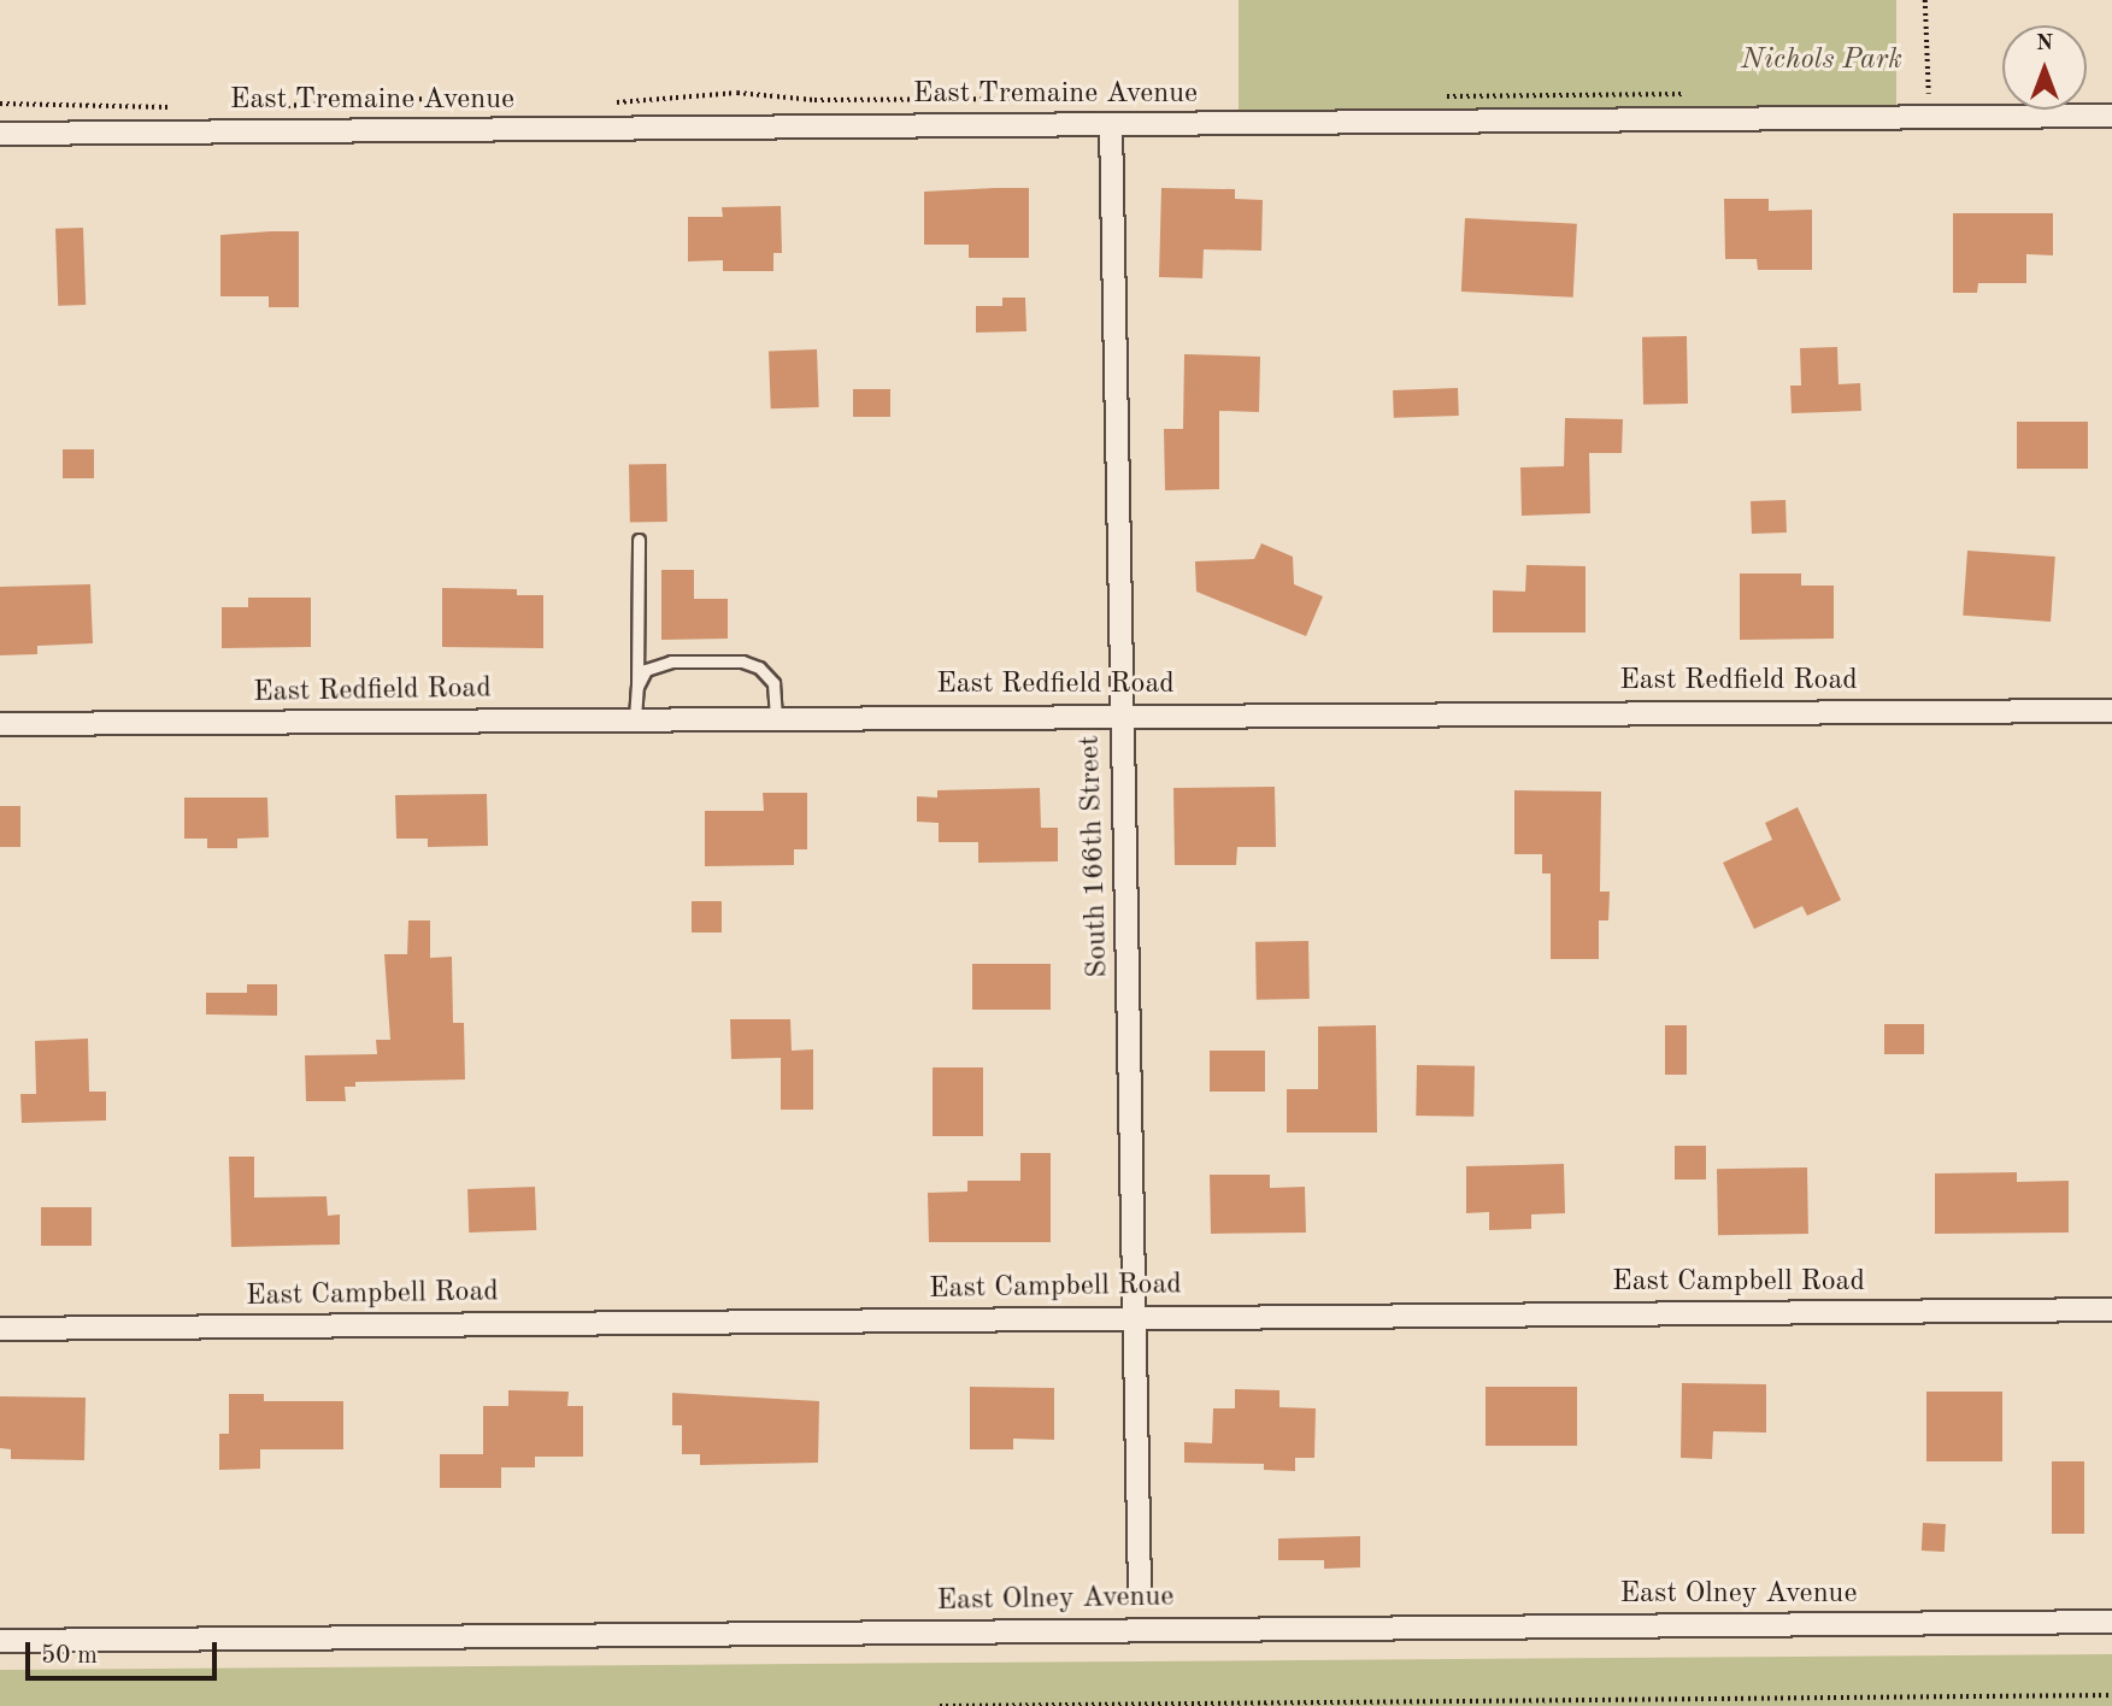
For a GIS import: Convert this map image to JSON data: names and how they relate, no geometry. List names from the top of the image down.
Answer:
{
  "streets": {
    "street": [
      "East Tremaine Avenue",
      "East Redfield Road",
      "South 166th Street",
      "East Campbell Road",
      "East Olney Avenue"
    ]
  },
  "crossings": [
    ["East Tremaine Avenue", "South 166th Street"],
    ["East Redfield Road", "South 166th Street"],
    ["South 166th Street", "East Campbell Road"]
  ],
  "parks": ["Nichols Park"],
  "scale_bar": "50 m",
  "north": "top"
}
